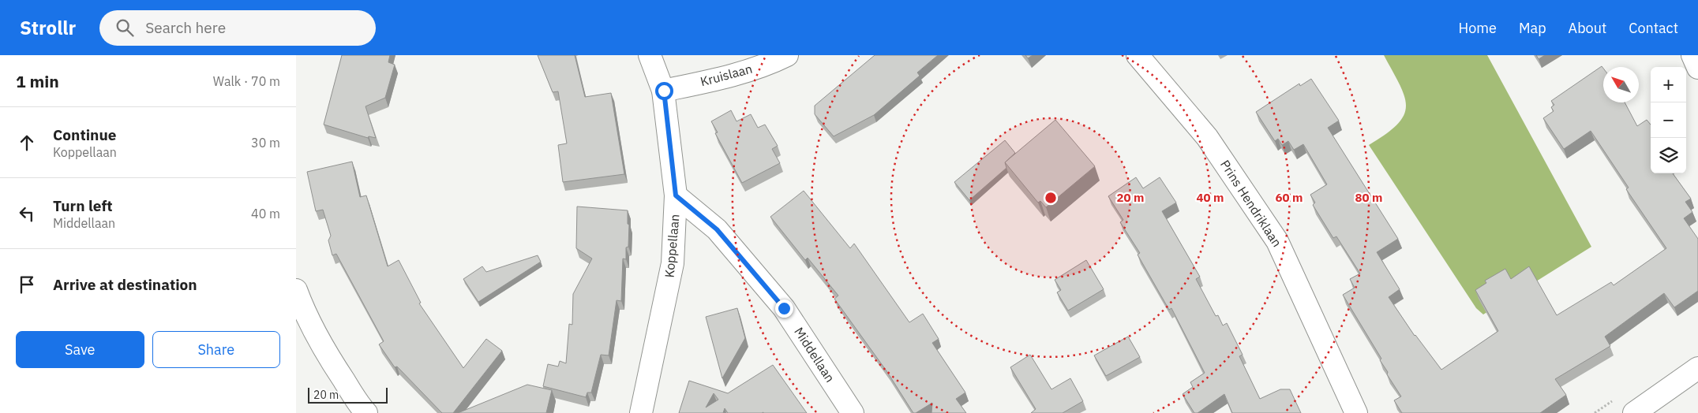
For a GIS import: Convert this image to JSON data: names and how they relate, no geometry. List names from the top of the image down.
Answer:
{
  "streets": {
    "street": [
      "Kruislaan",
      "Prins Hendriklaan",
      "Koppellaan",
      "Middellaan"
    ]
  },
  "crossings": [
    ["Kruislaan", "Koppellaan"],
    ["Koppellaan", "Middellaan"]
  ],
  "scale_bar": "20 m",
  "north": "top left",
  "page": {
    "header": "Strollr",
    "search": "Search here",
    "nav": [
      "Home",
      "Map",
      "About",
      "Contact"
    ],
    "heading": ["1 min", "Walk · 70 m"],
    "map_buttons": ["+", "−"],
    "list": [
      ["Continue", "Koppellaan", "30 m"],
      ["Turn left", "Middellaan", "40 m"],
      "Arrive at destination"
    ],
    "buttons": ["Save", "Share"],
    "scale": "20 m"
  },
  "rings": [
    "20 m",
    "40 m",
    "60 m",
    "80 m"
  ]
}
